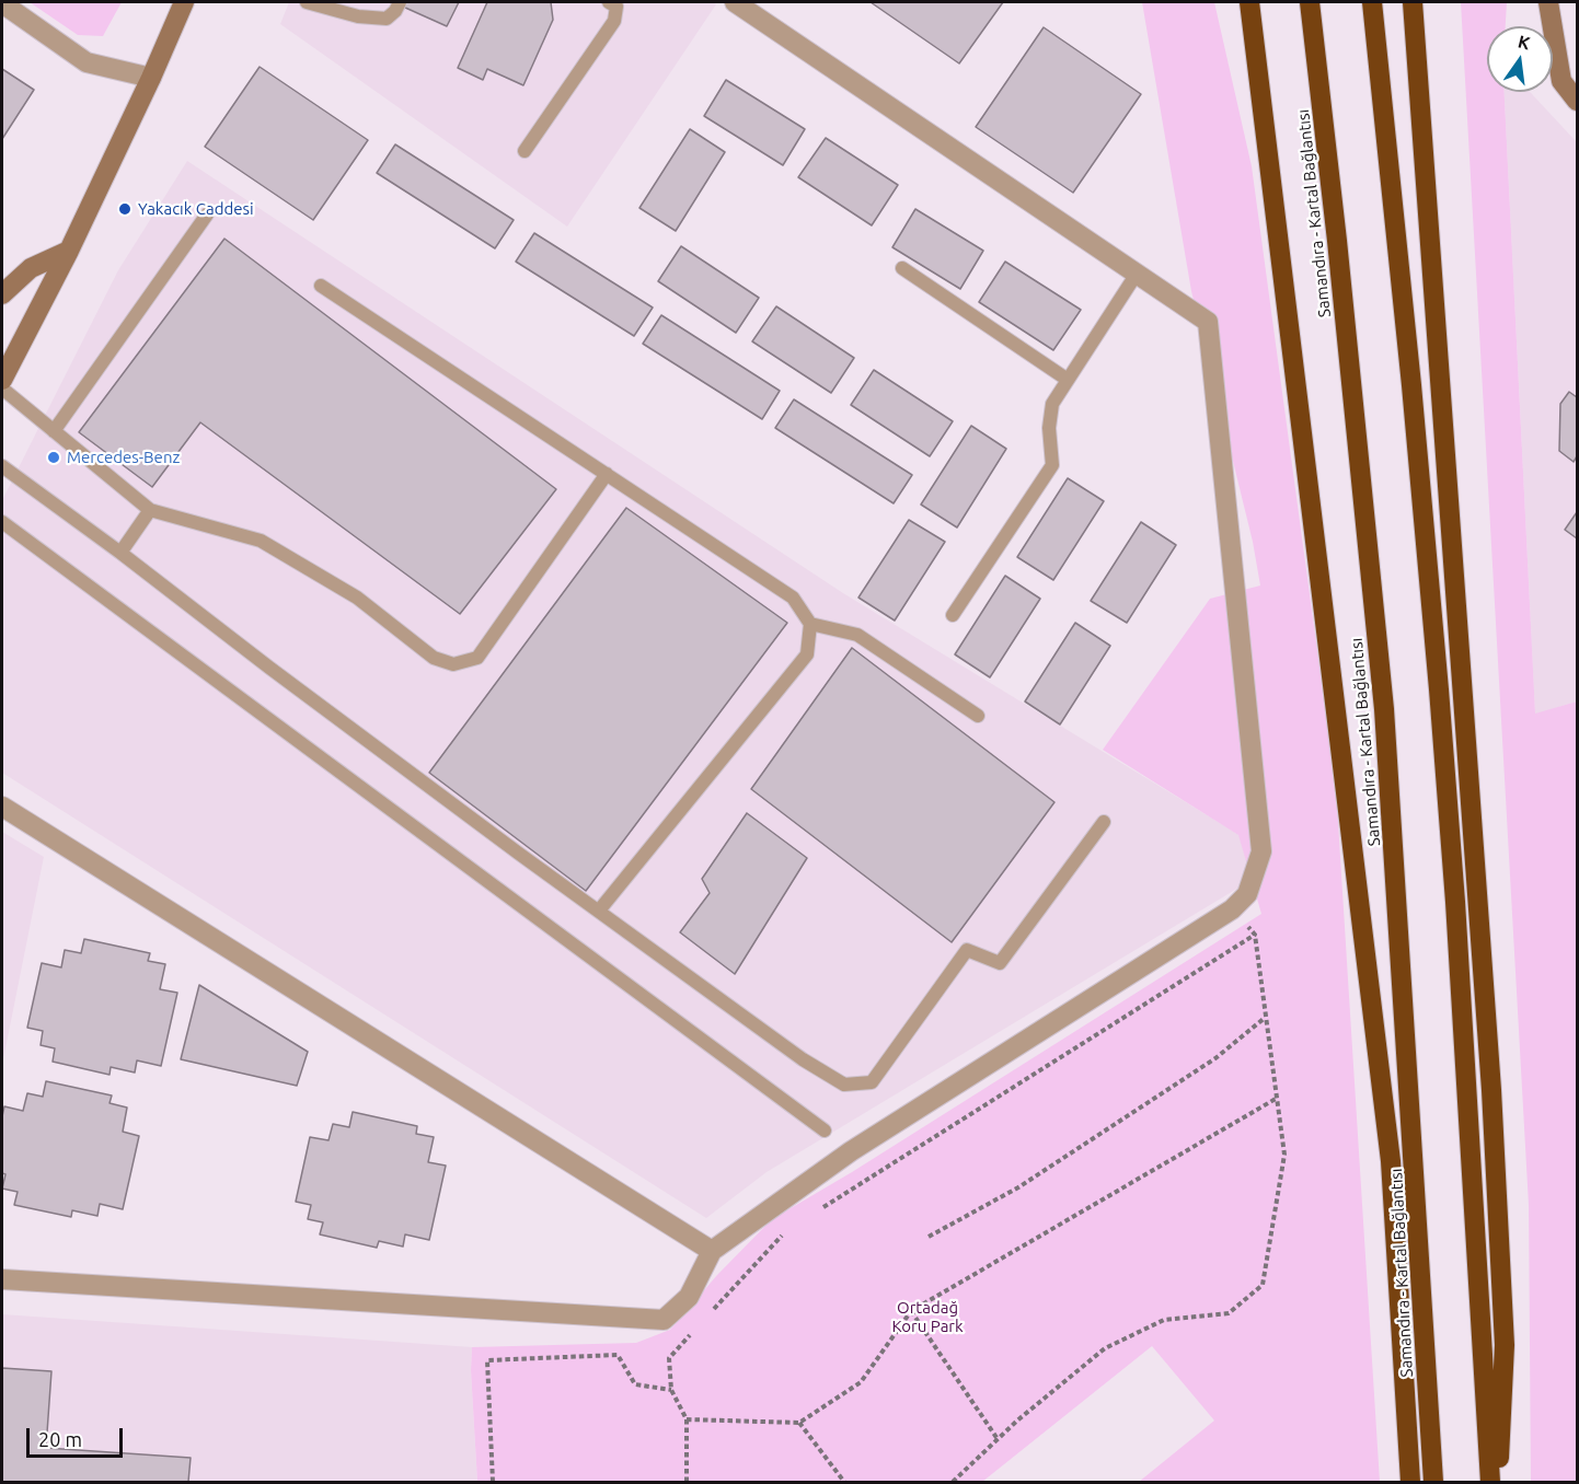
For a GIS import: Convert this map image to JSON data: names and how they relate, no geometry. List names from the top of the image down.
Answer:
{
  "streets": {
    "highway": ["Samandıra - Kartal Bağlantısı"]
  },
  "parks": ["Ortadağ Koru Park"],
  "places": ["Yakacık Caddesi", "Mercedes-Benz"],
  "scale_bar": "20 m",
  "north": "top"
}
